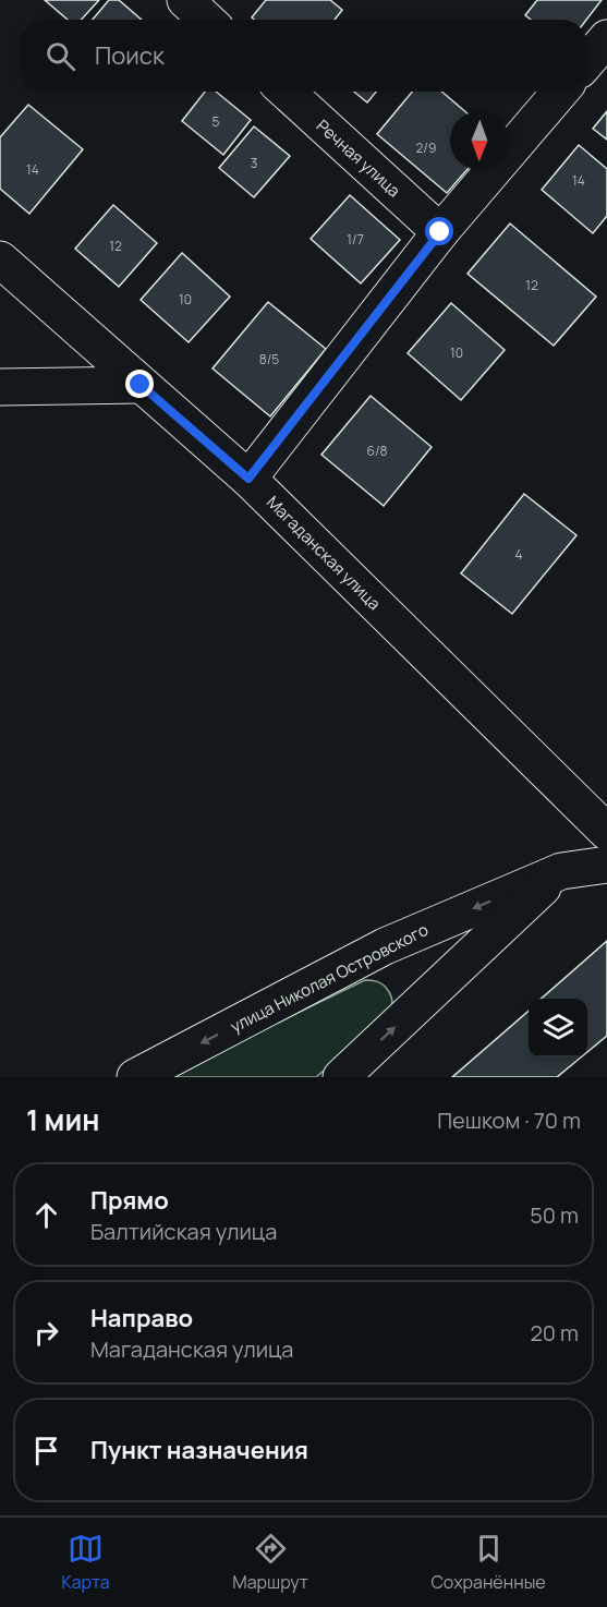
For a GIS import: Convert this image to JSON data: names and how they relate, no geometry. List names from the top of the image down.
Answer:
{
  "streets": {
    "street": ["Речная улица", "Магаданская улица", "улица Николая Островского"]
  },
  "house_numbers": [
    "5",
    "2/9",
    "3",
    "14",
    "14",
    "1/7",
    "12",
    "12",
    "10",
    "10",
    "8/5",
    "6/8",
    "4"
  ],
  "north": "bottom",
  "page": {
    "search": "Поиск",
    "heading": ["1 мин", "Пешком · 70 m"],
    "list": [
      ["Прямо", "Балтийская улица", "50 m"],
      ["Направо", "Магаданская улица", "20 m"],
      "Пункт назначения"
    ],
    "nav": ["Карта", "Маршрут", "Сохранённые"]
  }
}
